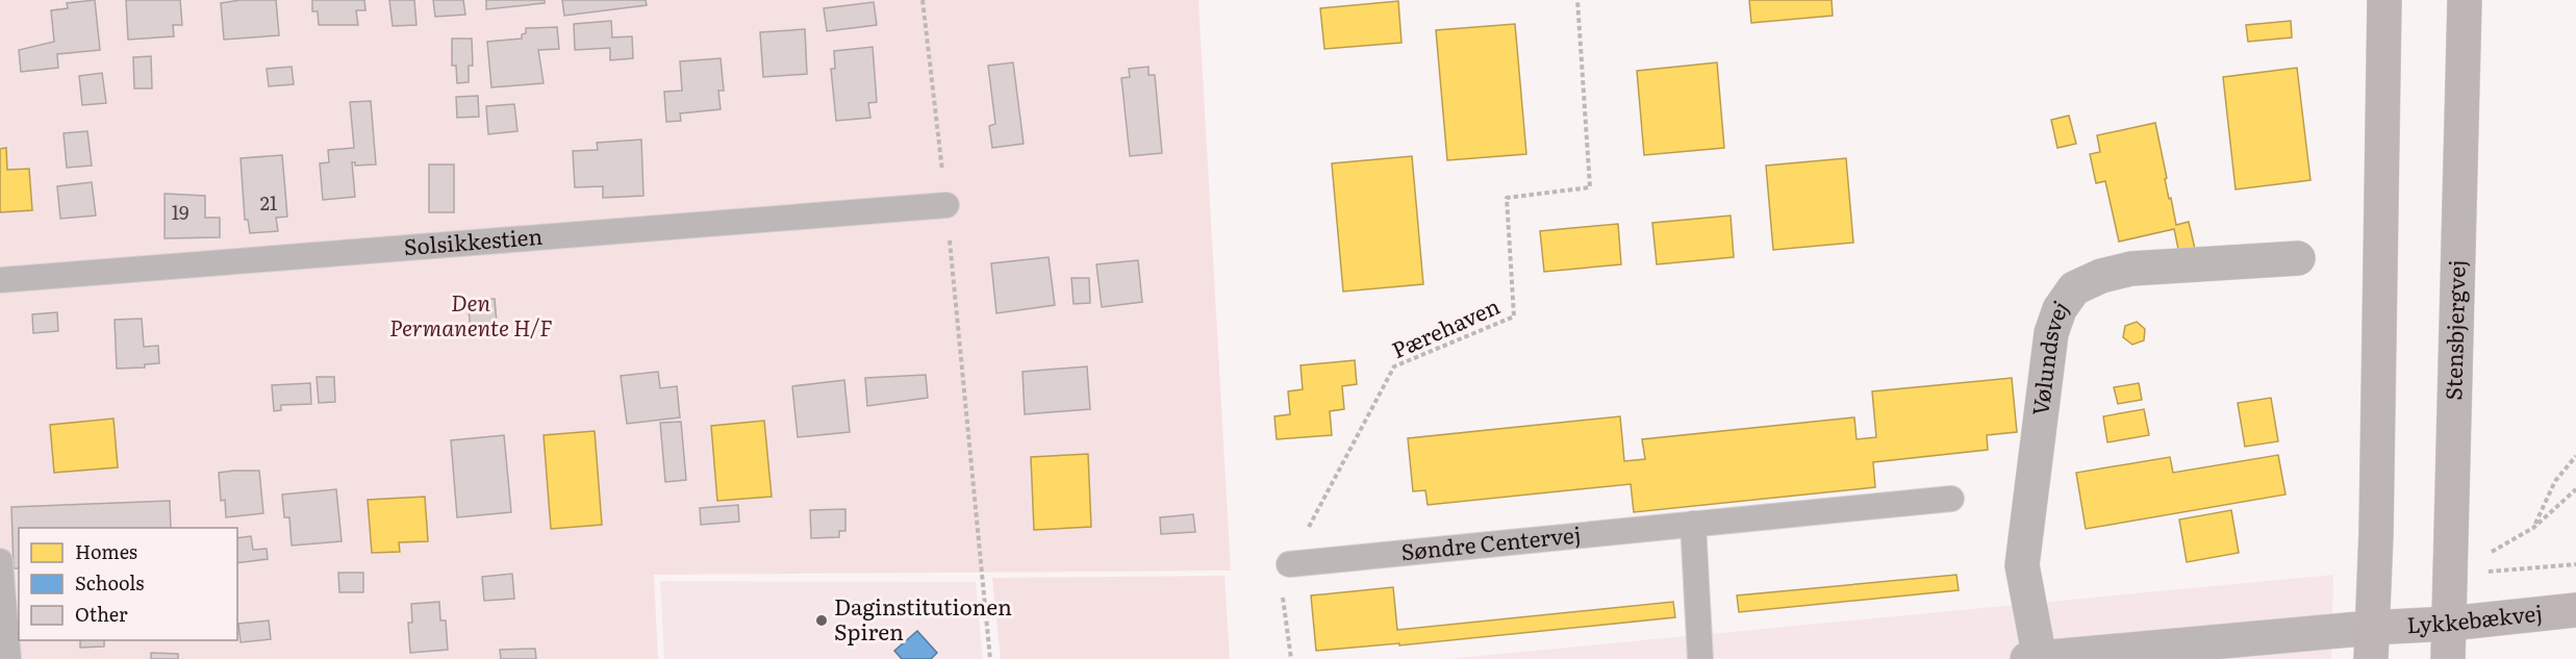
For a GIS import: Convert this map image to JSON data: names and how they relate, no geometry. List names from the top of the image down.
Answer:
{
  "streets": {
    "street": ["Stensbjergvej", "Vølundsvej", "Lykkebækvej"],
    "lane": ["Solsikkestien", "Søndre Centervej"],
    "path": ["Pærehaven"]
  },
  "crossings": [
    ["Pærehaven", "Søndre Centervej"],
    ["Stensbjergvej", "Lykkebækvej"]
  ],
  "parks": ["Den Permanente H/F"],
  "places": ["Daginstitutionen Spiren"],
  "house_numbers": ["21", "19"],
  "legend": ["Homes", "Schools", "Other"]
}
